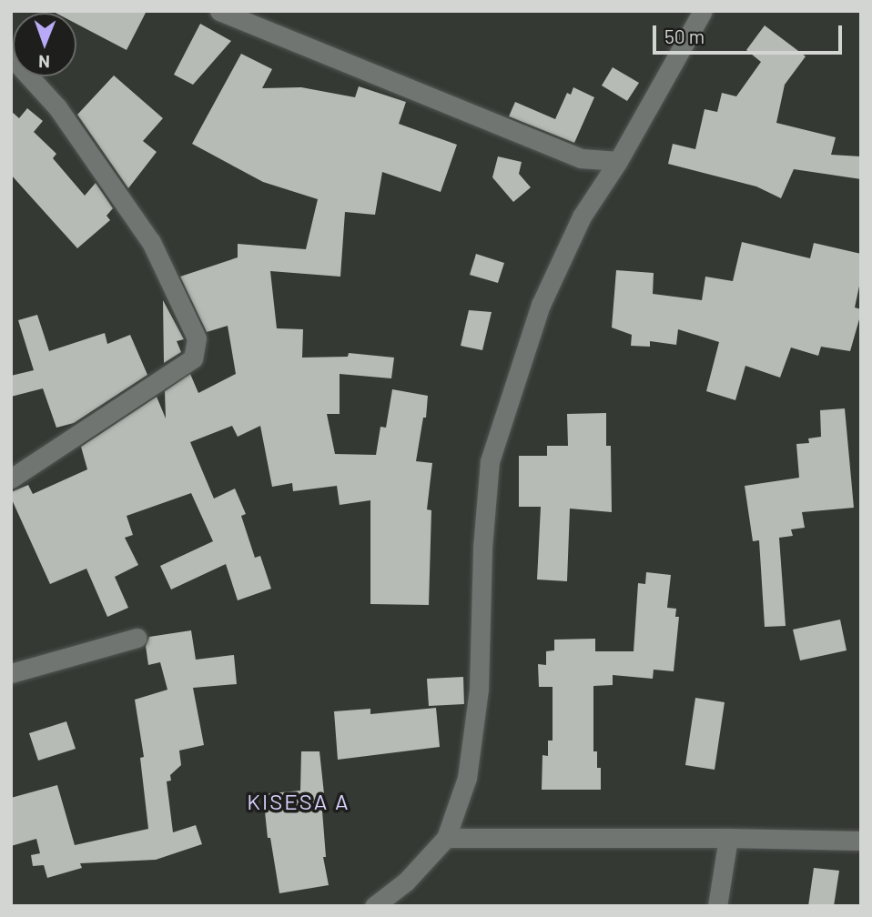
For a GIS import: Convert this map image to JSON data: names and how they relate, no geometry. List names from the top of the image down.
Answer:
{
  "districts": ["KISESA A"],
  "scale_bar": "50 m",
  "north": "bottom"
}
